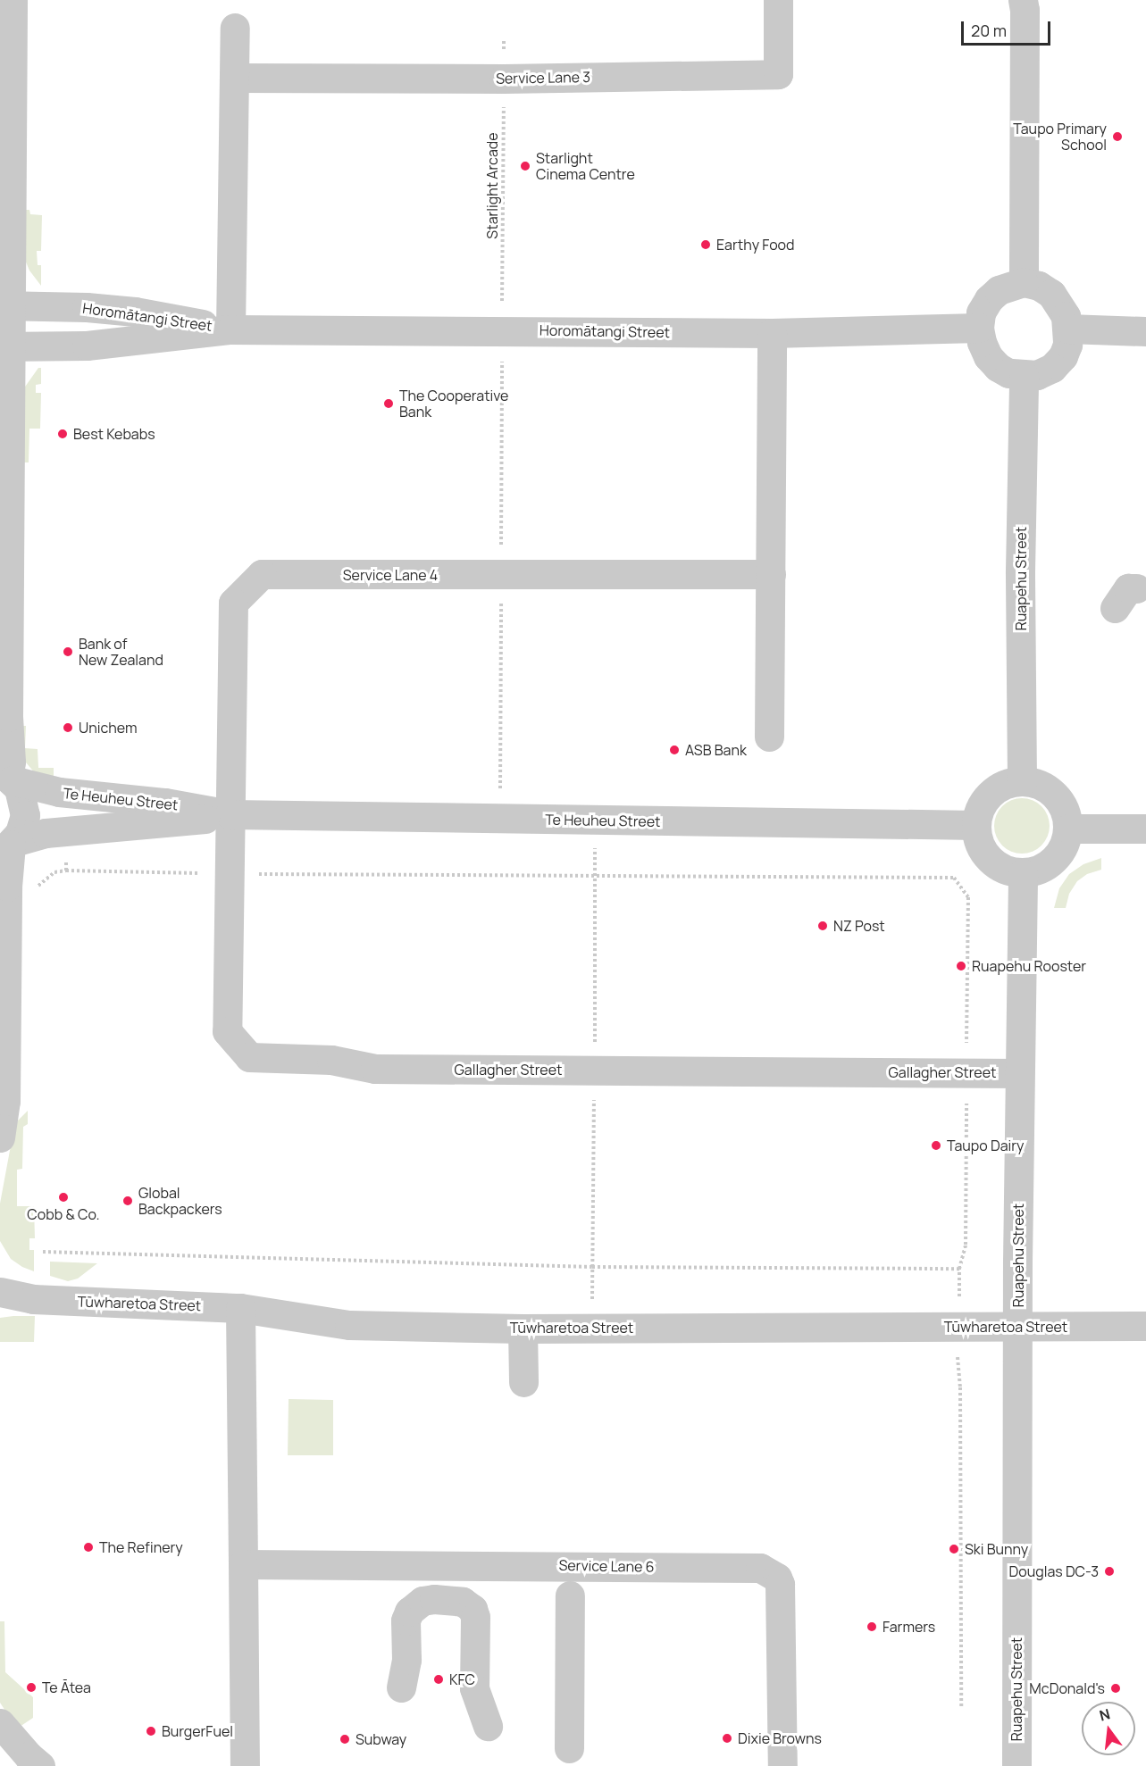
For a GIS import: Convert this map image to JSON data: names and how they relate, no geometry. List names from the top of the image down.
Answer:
{
  "streets": {
    "street": [
      "Service Lane 3",
      "Horomātangi Street",
      "Service Lane 4",
      "Ruapehu Street",
      "Te Heuheu Street",
      "Gallagher Street",
      "Tūwharetoa Street",
      "Service Lane 6"
    ],
    "path": ["Starlight Arcade"]
  },
  "crossings": [
    ["Service Lane 3", "Starlight Arcade"],
    ["Starlight Arcade", "Horomātangi Street"],
    ["Horomātangi Street", "Ruapehu Street"],
    ["Service Lane 4", "Te Heuheu Street"],
    ["Service Lane 4", "Gallagher Street"],
    ["Ruapehu Street", "Te Heuheu Street"],
    ["Ruapehu Street", "Gallagher Street"],
    ["Ruapehu Street", "Tūwharetoa Street"],
    ["Te Heuheu Street", "Gallagher Street"]
  ],
  "places": [
    "Taupo Primary School",
    "Starlight Cinema Centre",
    "Earthy Food",
    "The Cooperative Bank",
    "Best Kebabs",
    "Bank of New Zealand",
    "Unichem",
    "ASB Bank",
    "NZ Post",
    "Ruapehu Rooster",
    "Taupo Dairy",
    "Cobb & Co.",
    "Global Backpackers",
    "The Refinery",
    "Ski Bunny",
    "Douglas DC-3",
    "Farmers",
    "KFC",
    "Te Ātea",
    "McDonald's",
    "BurgerFuel",
    "Dixie Browns",
    "Subway"
  ],
  "scale_bar": "20 m",
  "north": "top"
}
